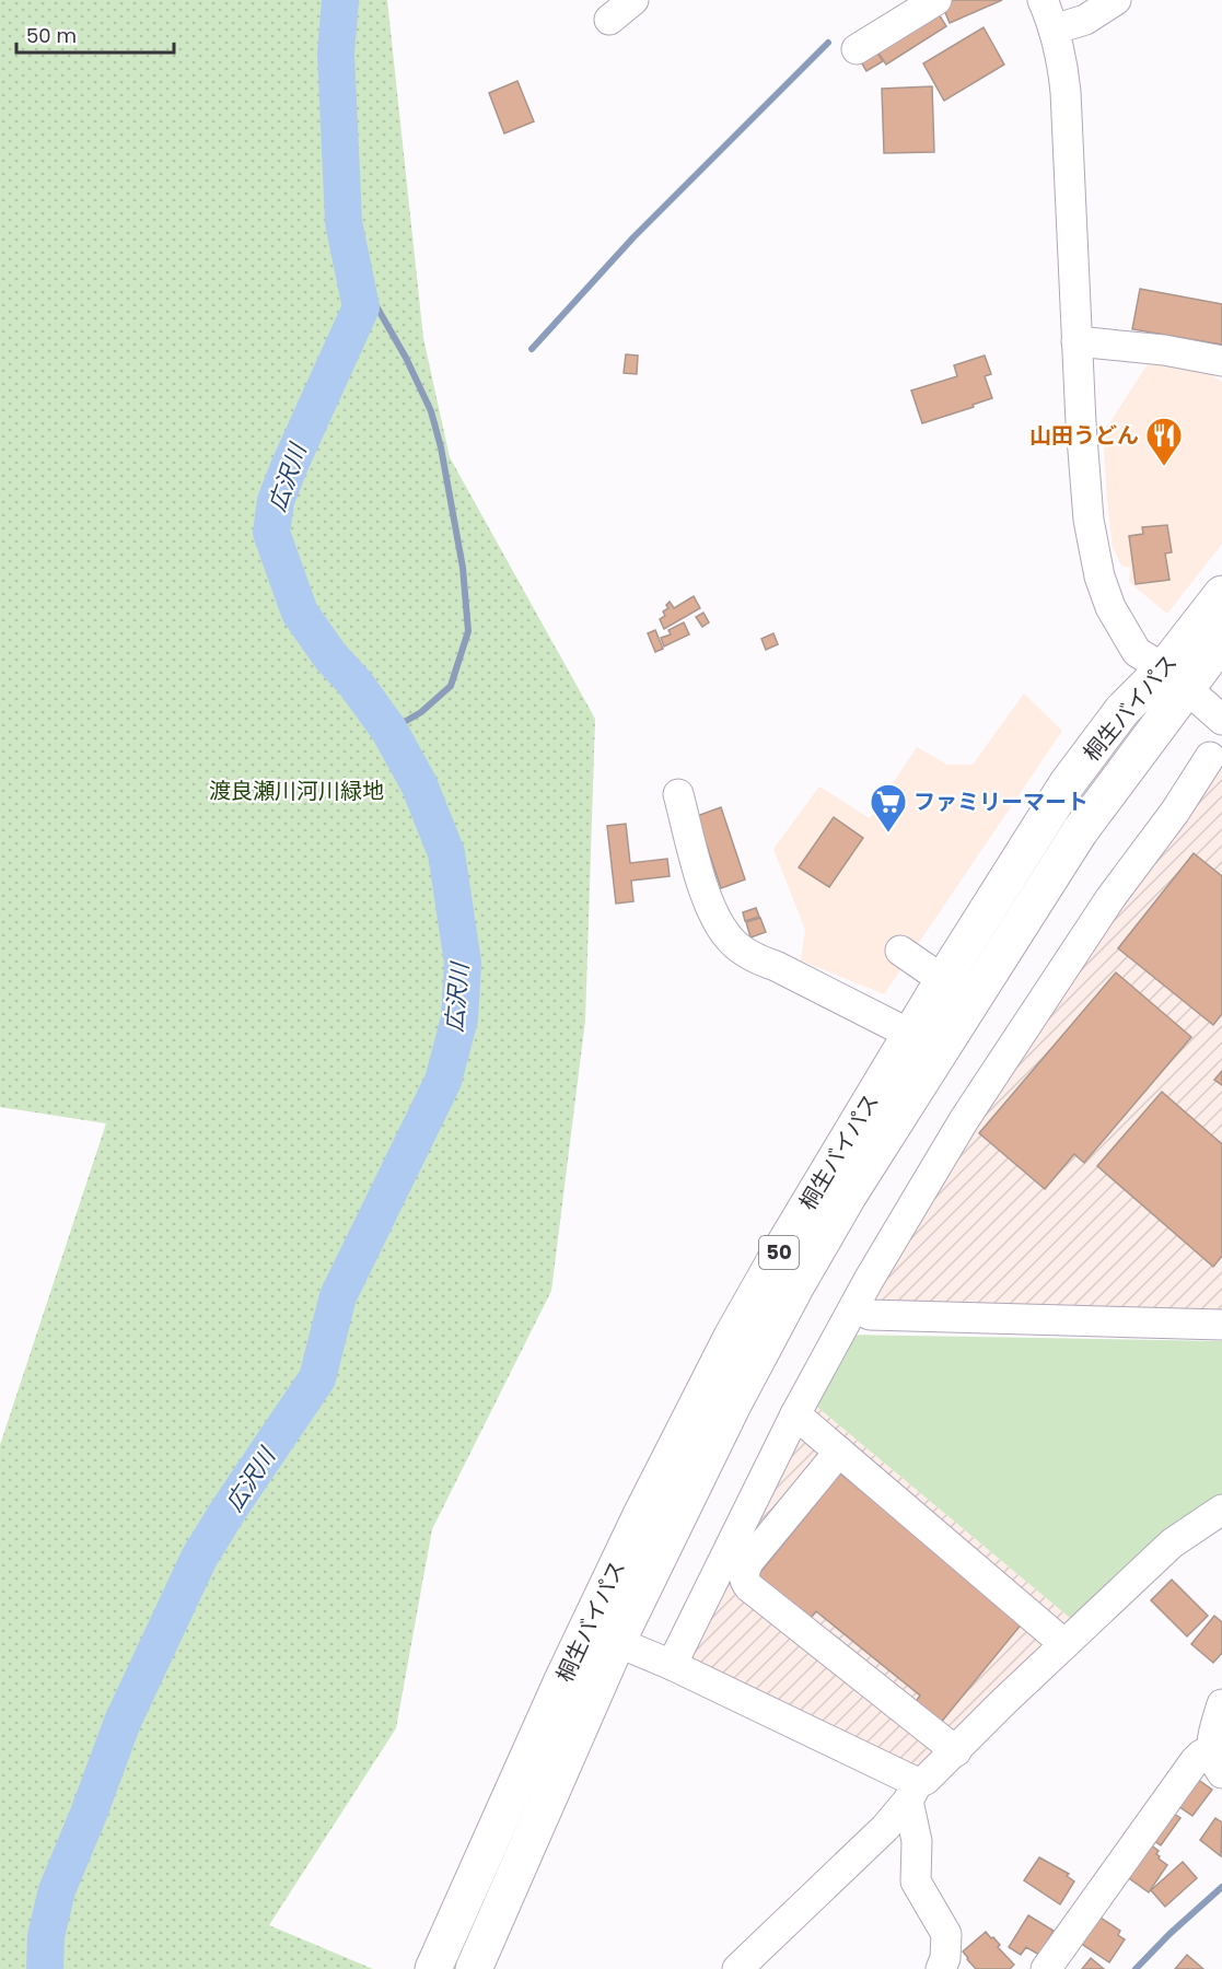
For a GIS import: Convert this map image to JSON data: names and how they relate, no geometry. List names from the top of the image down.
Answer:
{
  "streets": {
    "highway": ["桐生バイパス", "50"]
  },
  "water": ["広沢川"],
  "parks": ["渡良瀬川河川緑地"],
  "places": {
    "restaurant": ["山田うどん"],
    "supermarket": ["ファミリーマート"]
  },
  "scale_bar": "50 m"
}
